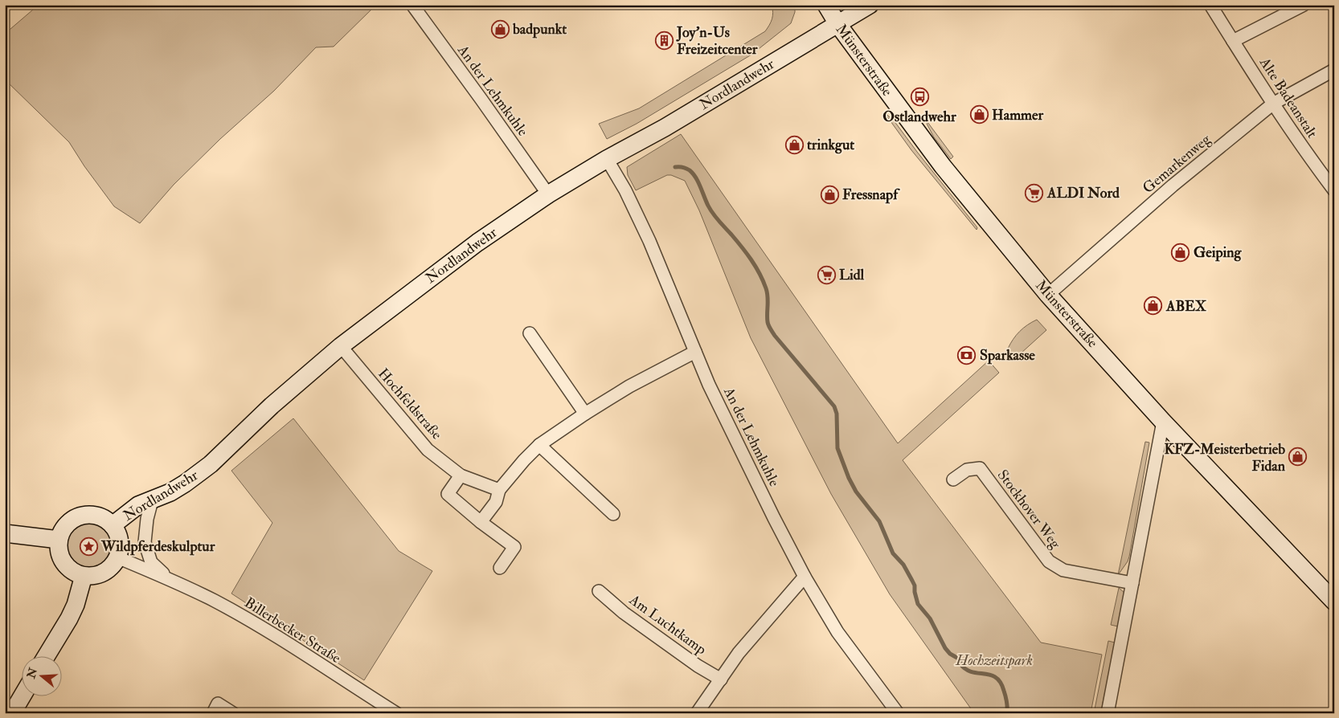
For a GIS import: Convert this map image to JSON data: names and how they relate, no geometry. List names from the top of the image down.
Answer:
{
  "streets": {
    "main road": ["Münsterstraße", "Nordlandwehr"],
    "street": [
      "An der Lehmkuhle",
      "Alte Badeanstalt",
      "Gemarkenweg",
      "Hochfeldstraße",
      "Stockhover Weg",
      "Am Luchtkamp",
      "Billerbecker Straße"
    ]
  },
  "crossings": [
    ["Münsterstraße", "Nordlandwehr"],
    ["Münsterstraße", "Gemarkenweg"],
    ["Nordlandwehr", "An der Lehmkuhle"],
    ["Nordlandwehr", "Hochfeldstraße"],
    ["Nordlandwehr", "Billerbecker Straße"],
    ["Alte Badeanstalt", "Gemarkenweg"]
  ],
  "parks": ["Hochzeitspark"],
  "places": {
    "shop": [
      "badpunkt",
      "Hammer",
      "trinkgut",
      "Fressnapf",
      "Geiping",
      "ABEX",
      "KFZ-Meisterbetrieb Fidan"
    ],
    "building": ["Joy'n-Us Freizeitcenter"],
    "bus stop": ["Ostlandwehr"],
    "supermarket": ["ALDI Nord", "Lidl"],
    "bank": ["Sparkasse"],
    "place": ["Wildpferdeskulptur"]
  },
  "north": "left"
}
